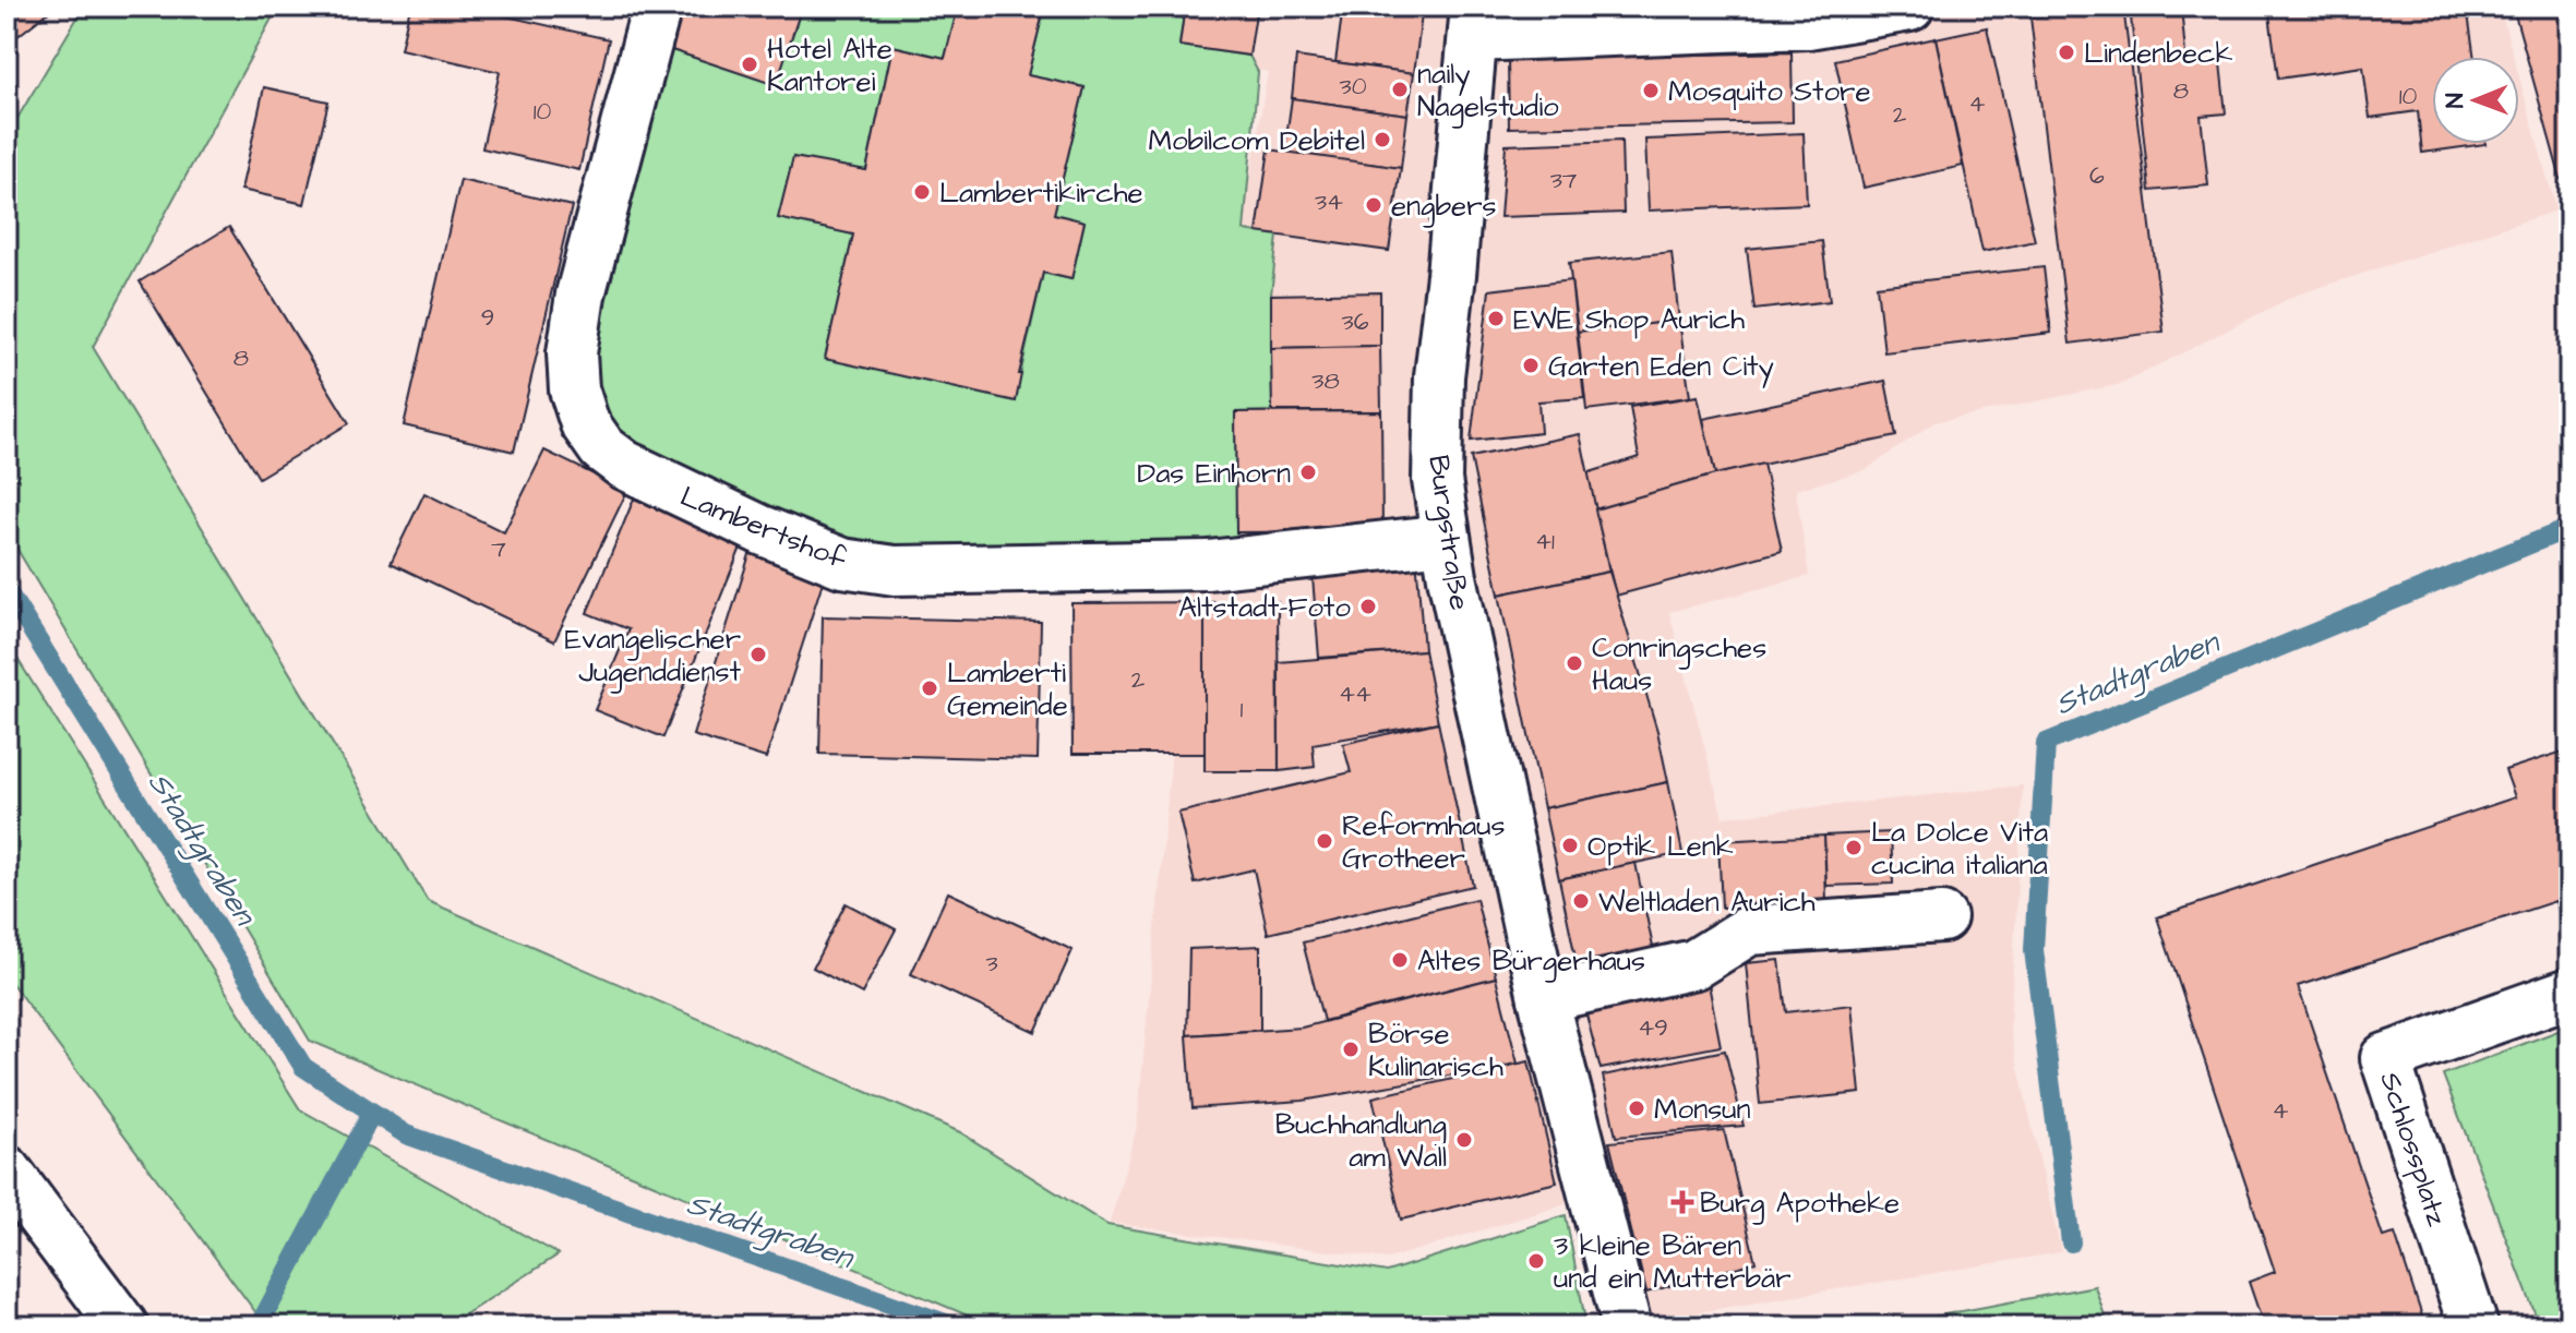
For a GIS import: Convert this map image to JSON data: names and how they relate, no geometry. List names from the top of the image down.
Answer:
{
  "streets": {
    "street": ["Lambertshof", "Burgstraße", "Schlossplatz"]
  },
  "crossings": [
    ["Lambertshof", "Burgstraße"]
  ],
  "water": ["Stadtgraben"],
  "places": {
    "other": [
      "Lindenbeck",
      "Hotel Alte Kantorei",
      "naily Nagelstudio",
      "Mosquito Store",
      "Mobilcom Debitel",
      "Lambertikirche",
      "engbers",
      "EWE Shop Aurich",
      "Garten Eden City",
      "Das Einhorn",
      "Altstadt-Foto",
      "Evangelischer Jugenddienst",
      "Conringsches Haus",
      "Lamberti Gemeinde",
      "Reformhaus Grotheer",
      "Optik Lenk",
      "La Dolce Vita cucina italiana",
      "Weltladen Aurich",
      "Altes Bürgerhaus",
      "Börse Kulinarisch",
      "Monsun",
      "Buchhandlung am Wall",
      "3 kleine Bären und ein Mutterbär"
    ],
    "health": ["Burg Apotheke"]
  },
  "house_numbers": [
    "30",
    "8",
    "10",
    "4",
    "10",
    "2",
    "6",
    "37",
    "34",
    "9",
    "36",
    "8",
    "38",
    "41",
    "7",
    "2",
    "44",
    "1",
    "3",
    "49",
    "4"
  ],
  "north": "left"
}
